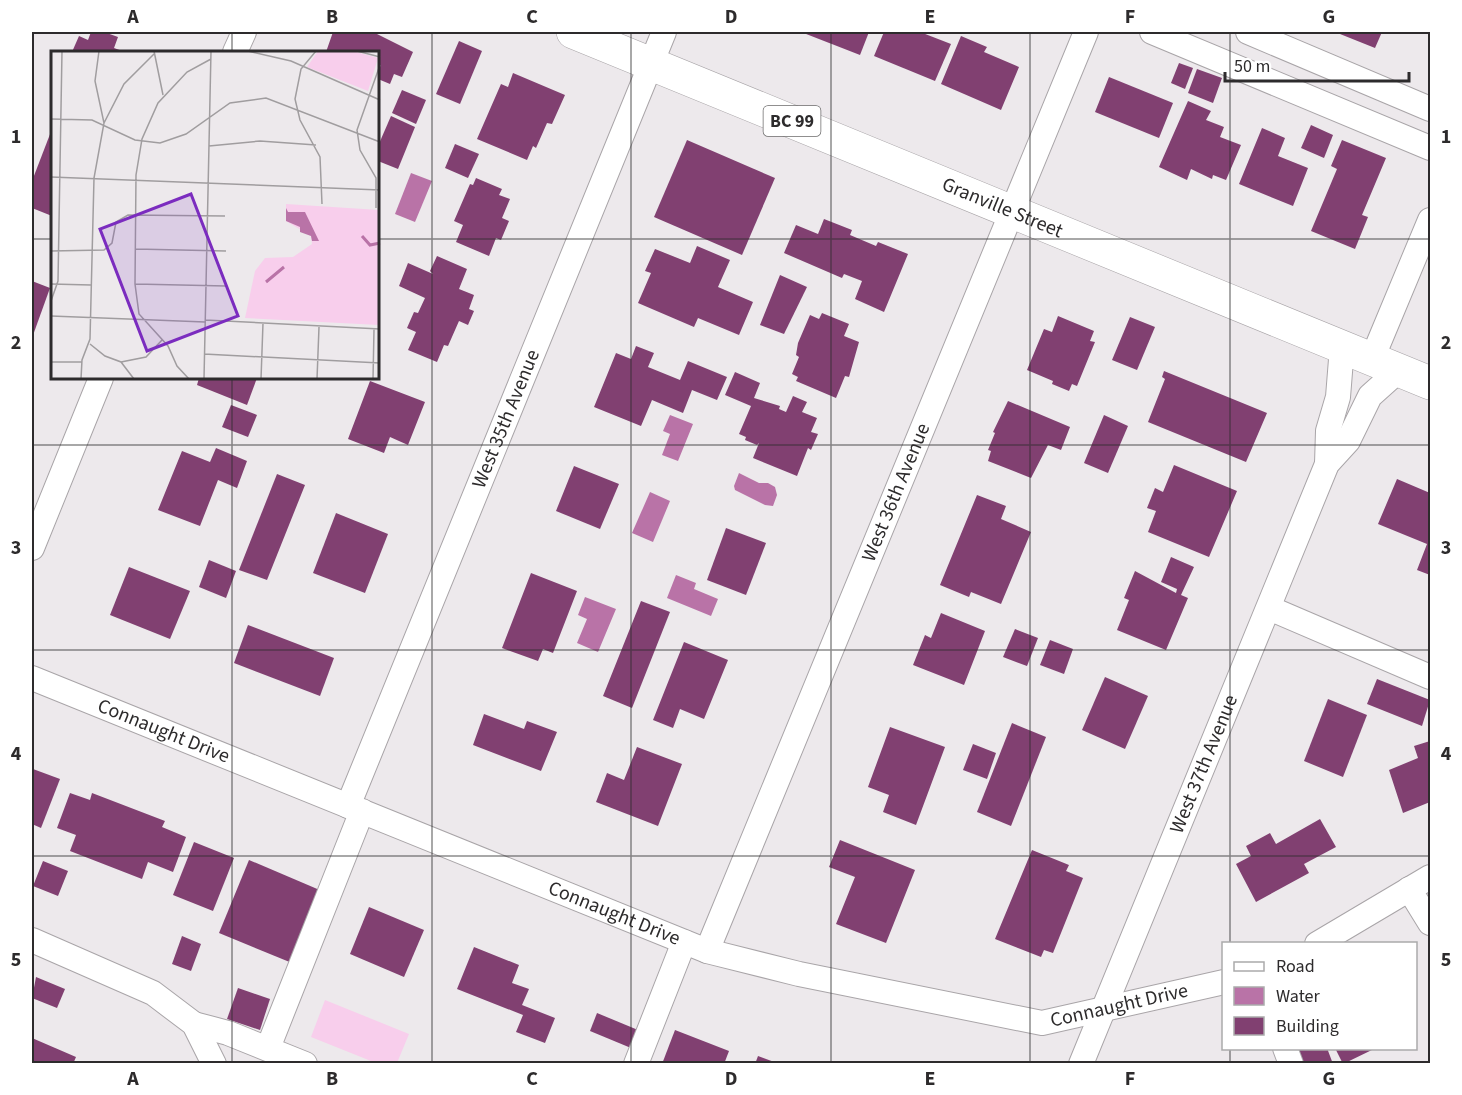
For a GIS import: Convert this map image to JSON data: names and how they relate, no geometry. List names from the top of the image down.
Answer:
{
  "streets": {
    "highway": ["BC 99", "Granville Street"],
    "street": [
      "West 35th Avenue",
      "West 36th Avenue",
      "Connaught Drive",
      "West 37th Avenue"
    ]
  },
  "crossings": [
    ["Granville Street", "West 35th Avenue"],
    ["Granville Street", "West 36th Avenue"],
    ["Granville Street", "West 37th Avenue"],
    ["West 35th Avenue", "Connaught Drive"],
    ["West 36th Avenue", "Connaught Drive"],
    ["Connaught Drive", "West 37th Avenue"]
  ],
  "legend": ["Road", "Water", "Building"],
  "scale_bar": "50 m",
  "grid": {
    "columns": [
      "A",
      "B",
      "C",
      "D",
      "E",
      "F",
      "G"
    ],
    "rows": [
      "1",
      "2",
      "3",
      "4",
      "5"
    ]
  }
}
